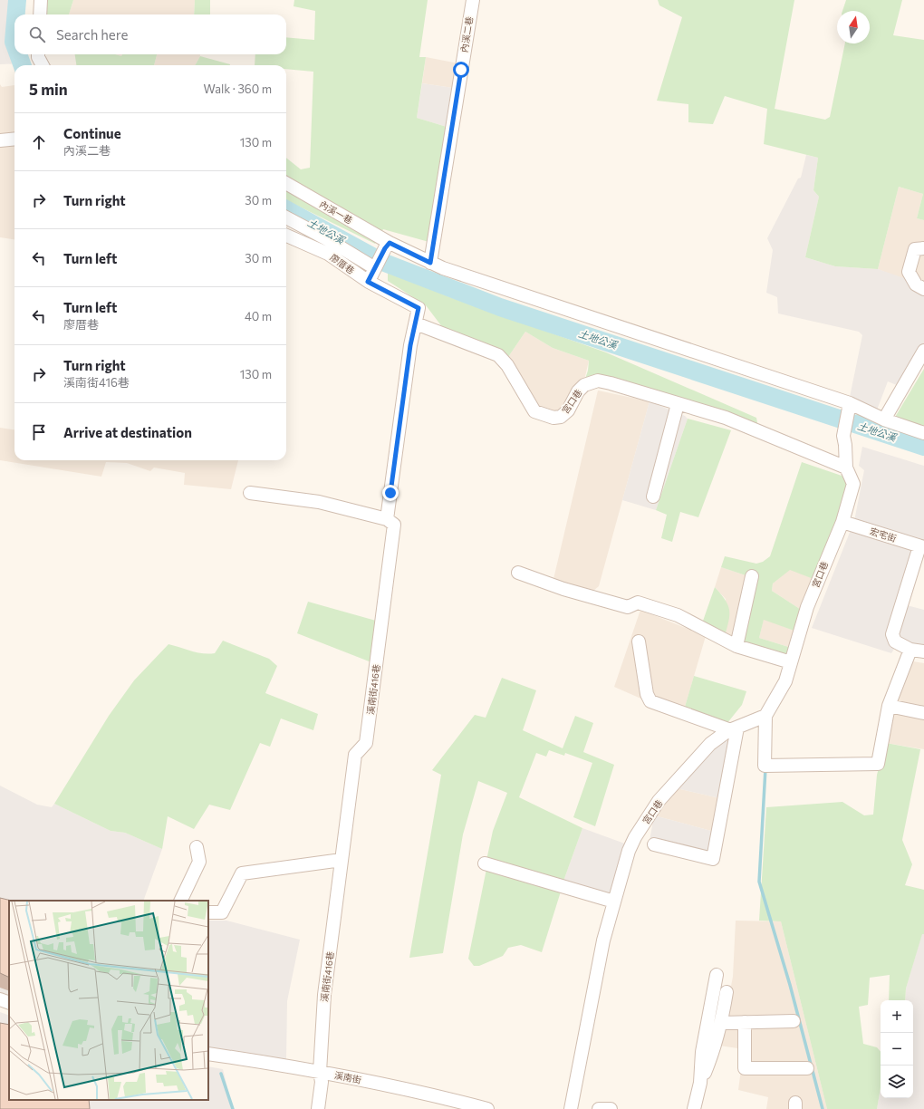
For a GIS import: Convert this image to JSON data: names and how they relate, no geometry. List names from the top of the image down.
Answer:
{
  "streets": {
    "street": [
      "內溪二巷",
      "內溪一巷",
      "廖厝巷",
      "宮口巷",
      "宏宅街",
      "溪南街416巷",
      "溪南街"
    ]
  },
  "crossings": [
    ["內溪二巷", "內溪一巷"],
    ["廖厝巷", "宮口巷"],
    ["宮口巷", "宏宅街"],
    ["溪南街416巷", "溪南街"]
  ],
  "water": ["土地公溪"],
  "north": "top",
  "page": {
    "search": "Search here",
    "heading": ["5 min", "Walk · 360 m"],
    "list": [
      ["Continue", "內溪二巷", "130 m"],
      ["Turn right", "30 m"],
      ["Turn left", "30 m"],
      ["Turn left", "廖厝巷", "40 m"],
      ["Turn right", "溪南街416巷", "130 m"],
      "Arrive at destination"
    ],
    "map_buttons": ["+", "−"]
  }
}
